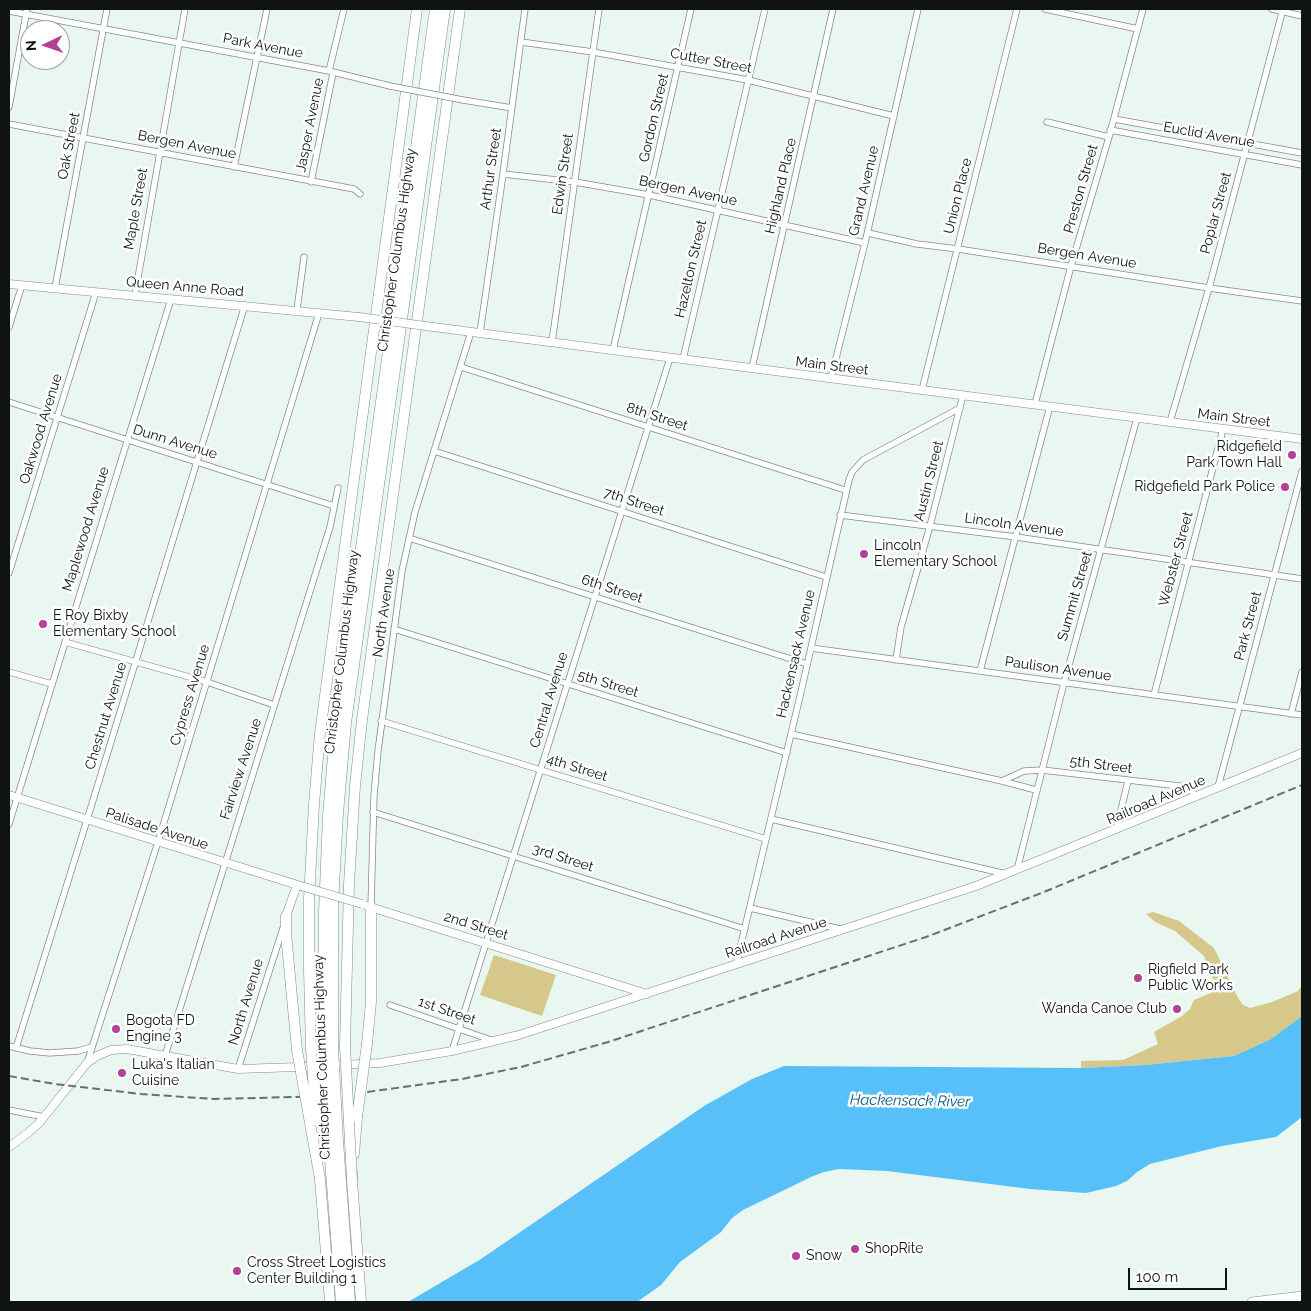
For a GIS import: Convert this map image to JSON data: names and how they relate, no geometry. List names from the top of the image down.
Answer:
{
  "streets": {
    "highway": ["Christopher Columbus Highway"],
    "main road": [
      "Queen Anne Road",
      "Main Street",
      "North Avenue",
      "Cypress Avenue",
      "Railroad Avenue",
      "Palisade Avenue",
      "2nd Street"
    ],
    "street": [
      "Park Avenue",
      "Cutter Street",
      "Gordon Street",
      "Jasper Avenue",
      "Euclid Avenue",
      "Bergen Avenue",
      "Oak Street",
      "Arthur Street",
      "Edwin Street",
      "Highland Place",
      "Preston Street",
      "Grand Avenue",
      "Union Place",
      "Maple Street",
      "Poplar Street",
      "Hazelton Street",
      "8th Street",
      "Oakwood Avenue",
      "Dunn Avenue",
      "Austin Street",
      "7th Street",
      "Lincoln Avenue",
      "Maplewood Avenue",
      "Webster Street",
      "6th Street",
      "Summit Street",
      "Park Street",
      "Hackensack Avenue",
      "Paulison Avenue",
      "5th Street",
      "Central Avenue",
      "Chestnut Avenue",
      "4th Street",
      "Fairview Avenue",
      "3rd Street",
      "1st Street"
    ]
  },
  "crossings": [
    ["Park Avenue", "Jasper Avenue"],
    ["Park Avenue", "Oak Street"],
    ["Park Avenue", "Arthur Street"],
    ["Park Avenue", "Maple Street"],
    ["Cutter Street", "Gordon Street"],
    ["Cutter Street", "Arthur Street"],
    ["Cutter Street", "Edwin Street"],
    ["Cutter Street", "Highland Place"],
    ["Cutter Street", "Grand Avenue"],
    ["Cutter Street", "Hazelton Street"],
    ["Gordon Street", "Bergen Avenue"],
    ["Gordon Street", "Main Street"],
    ["Jasper Avenue", "Bergen Avenue"],
    ["Euclid Avenue", "Preston Street"],
    ["Euclid Avenue", "Poplar Street"],
    ["Bergen Avenue", "Oak Street"],
    ["Bergen Avenue", "Arthur Street"],
    ["Bergen Avenue", "Edwin Street"],
    ["Bergen Avenue", "Highland Place"],
    ["Bergen Avenue", "Preston Street"],
    ["Bergen Avenue", "Grand Avenue"],
    ["Bergen Avenue", "Union Place"],
    ["Bergen Avenue", "Maple Street"],
    ["Bergen Avenue", "Poplar Street"],
    ["Bergen Avenue", "Hazelton Street"],
    ["Oak Street", "Queen Anne Road"],
    ["Arthur Street", "Main Street"],
    ["Edwin Street", "Main Street"],
    ["Highland Place", "Main Street"],
    ["Preston Street", "Main Street"],
    ["Grand Avenue", "Main Street"],
    ["Union Place", "Main Street"],
    ["Maple Street", "Queen Anne Road"],
    ["Poplar Street", "Main Street"],
    ["Hazelton Street", "Main Street"],
    ["Queen Anne Road", "Main Street"],
    ["Queen Anne Road", "Oakwood Avenue"],
    ["Queen Anne Road", "Maplewood Avenue"],
    ["Queen Anne Road", "Cypress Avenue"],
    ["Queen Anne Road", "Chestnut Avenue"],
    ["Main Street", "Austin Street"],
    ["Main Street", "Webster Street"],
    ["Main Street", "Summit Street"],
    ["Main Street", "North Avenue"],
    ["Main Street", "Central Avenue"],
    ["8th Street", "North Avenue"],
    ["8th Street", "Hackensack Avenue"],
    ["8th Street", "Central Avenue"],
    ["Oakwood Avenue", "Dunn Avenue"],
    ["Dunn Avenue", "Maplewood Avenue"],
    ["Dunn Avenue", "Cypress Avenue"],
    ["Dunn Avenue", "Chestnut Avenue"],
    ["Dunn Avenue", "Fairview Avenue"],
    ["Austin Street", "Lincoln Avenue"],
    ["Austin Street", "Hackensack Avenue"],
    ["Austin Street", "Paulison Avenue"],
    ["7th Street", "North Avenue"],
    ["7th Street", "Hackensack Avenue"],
    ["7th Street", "Central Avenue"],
    ["Lincoln Avenue", "Webster Street"],
    ["Lincoln Avenue", "Summit Street"],
    ["Lincoln Avenue", "Park Street"],
    ["Lincoln Avenue", "Hackensack Avenue"],
    ["Maplewood Avenue", "Palisade Avenue"],
    ["Webster Street", "Paulison Avenue"],
    ["6th Street", "North Avenue"],
    ["6th Street", "Hackensack Avenue"],
    ["6th Street", "Central Avenue"],
    ["Summit Street", "Paulison Avenue"],
    ["Summit Street", "5th Street"],
    ["Summit Street", "Railroad Avenue"],
    ["North Avenue", "5th Street"],
    ["North Avenue", "4th Street"],
    ["North Avenue", "Railroad Avenue"],
    ["North Avenue", "Palisade Avenue"],
    ["North Avenue", "3rd Street"],
    ["North Avenue", "2nd Street"],
    ["Park Street", "Paulison Avenue"],
    ["Park Street", "Railroad Avenue"],
    ["Hackensack Avenue", "Paulison Avenue"],
    ["Hackensack Avenue", "5th Street"],
    ["Hackensack Avenue", "4th Street"],
    ["Hackensack Avenue", "Railroad Avenue"],
    ["Hackensack Avenue", "3rd Street"],
    ["5th Street", "Central Avenue"],
    ["5th Street", "Railroad Avenue"],
    ["Cypress Avenue", "Railroad Avenue"],
    ["Cypress Avenue", "Palisade Avenue"],
    ["Central Avenue", "4th Street"],
    ["Central Avenue", "Railroad Avenue"],
    ["Central Avenue", "3rd Street"],
    ["Central Avenue", "2nd Street"],
    ["Central Avenue", "1st Street"],
    ["Chestnut Avenue", "Palisade Avenue"],
    ["Fairview Avenue", "Railroad Avenue"],
    ["Fairview Avenue", "Palisade Avenue"],
    ["Railroad Avenue", "2nd Street"],
    ["Railroad Avenue", "1st Street"],
    ["Palisade Avenue", "2nd Street"]
  ],
  "water": ["Hackensack River"],
  "places": [
    "Ridgefield Park Town Hall",
    "Ridgefield Park Police",
    "Lincoln Elementary School",
    "E Roy Bixby Elementary School",
    "Rigfield Park Public Works",
    "Wanda Canoe Club",
    "Bogota FD Engine 3",
    "Luka's Italian Cuisine",
    "ShopRite",
    "Snow",
    "Cross Street Logistics Center Building 1"
  ],
  "scale_bar": "100 m",
  "north": "left"
}
